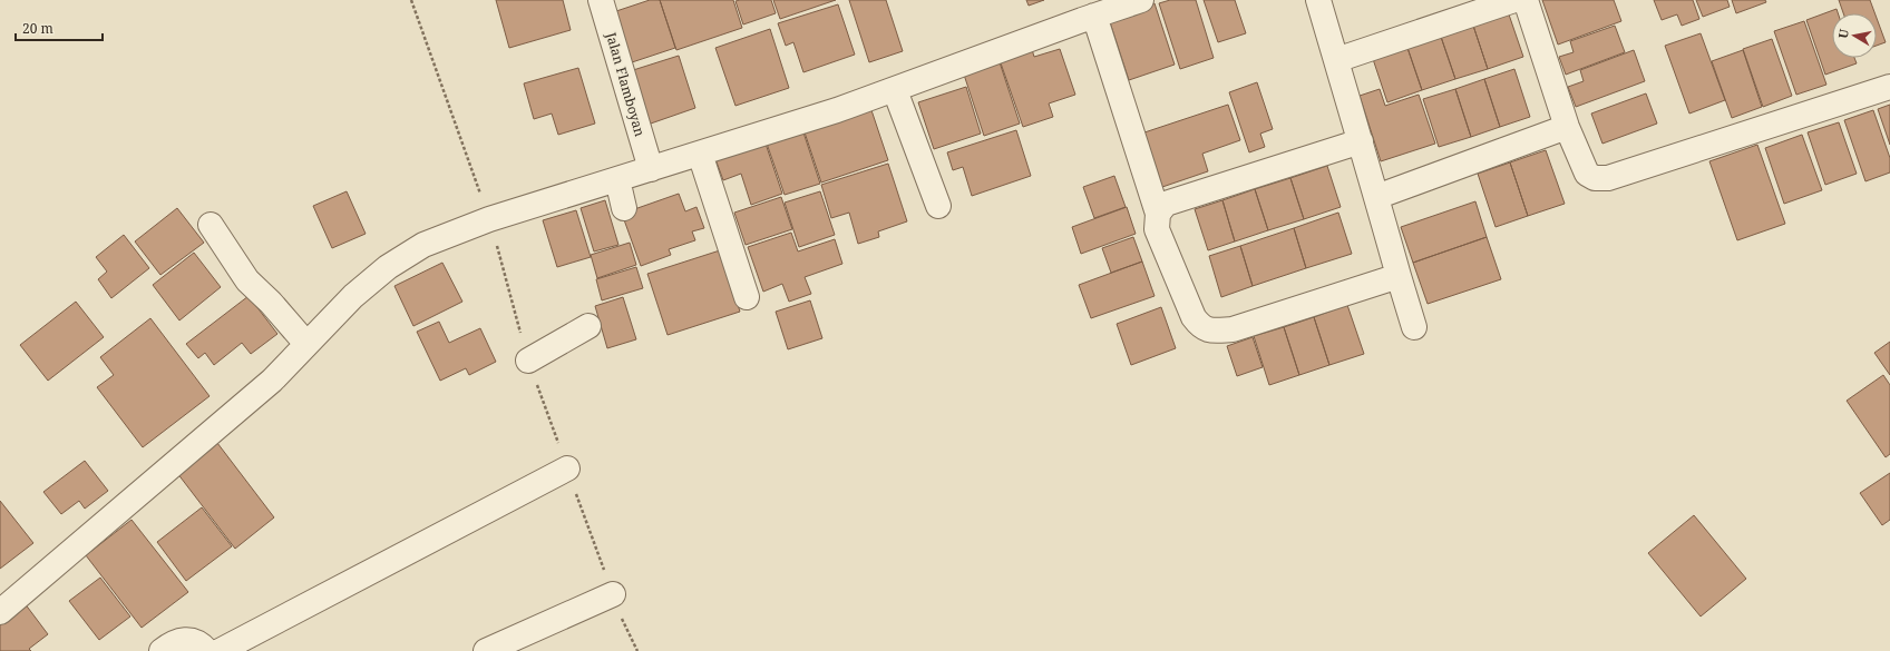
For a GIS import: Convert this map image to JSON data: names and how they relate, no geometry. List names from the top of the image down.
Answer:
{
  "streets": {
    "street": ["Jalan Flamboyan"]
  },
  "scale_bar": "20 m",
  "north": "left"
}
